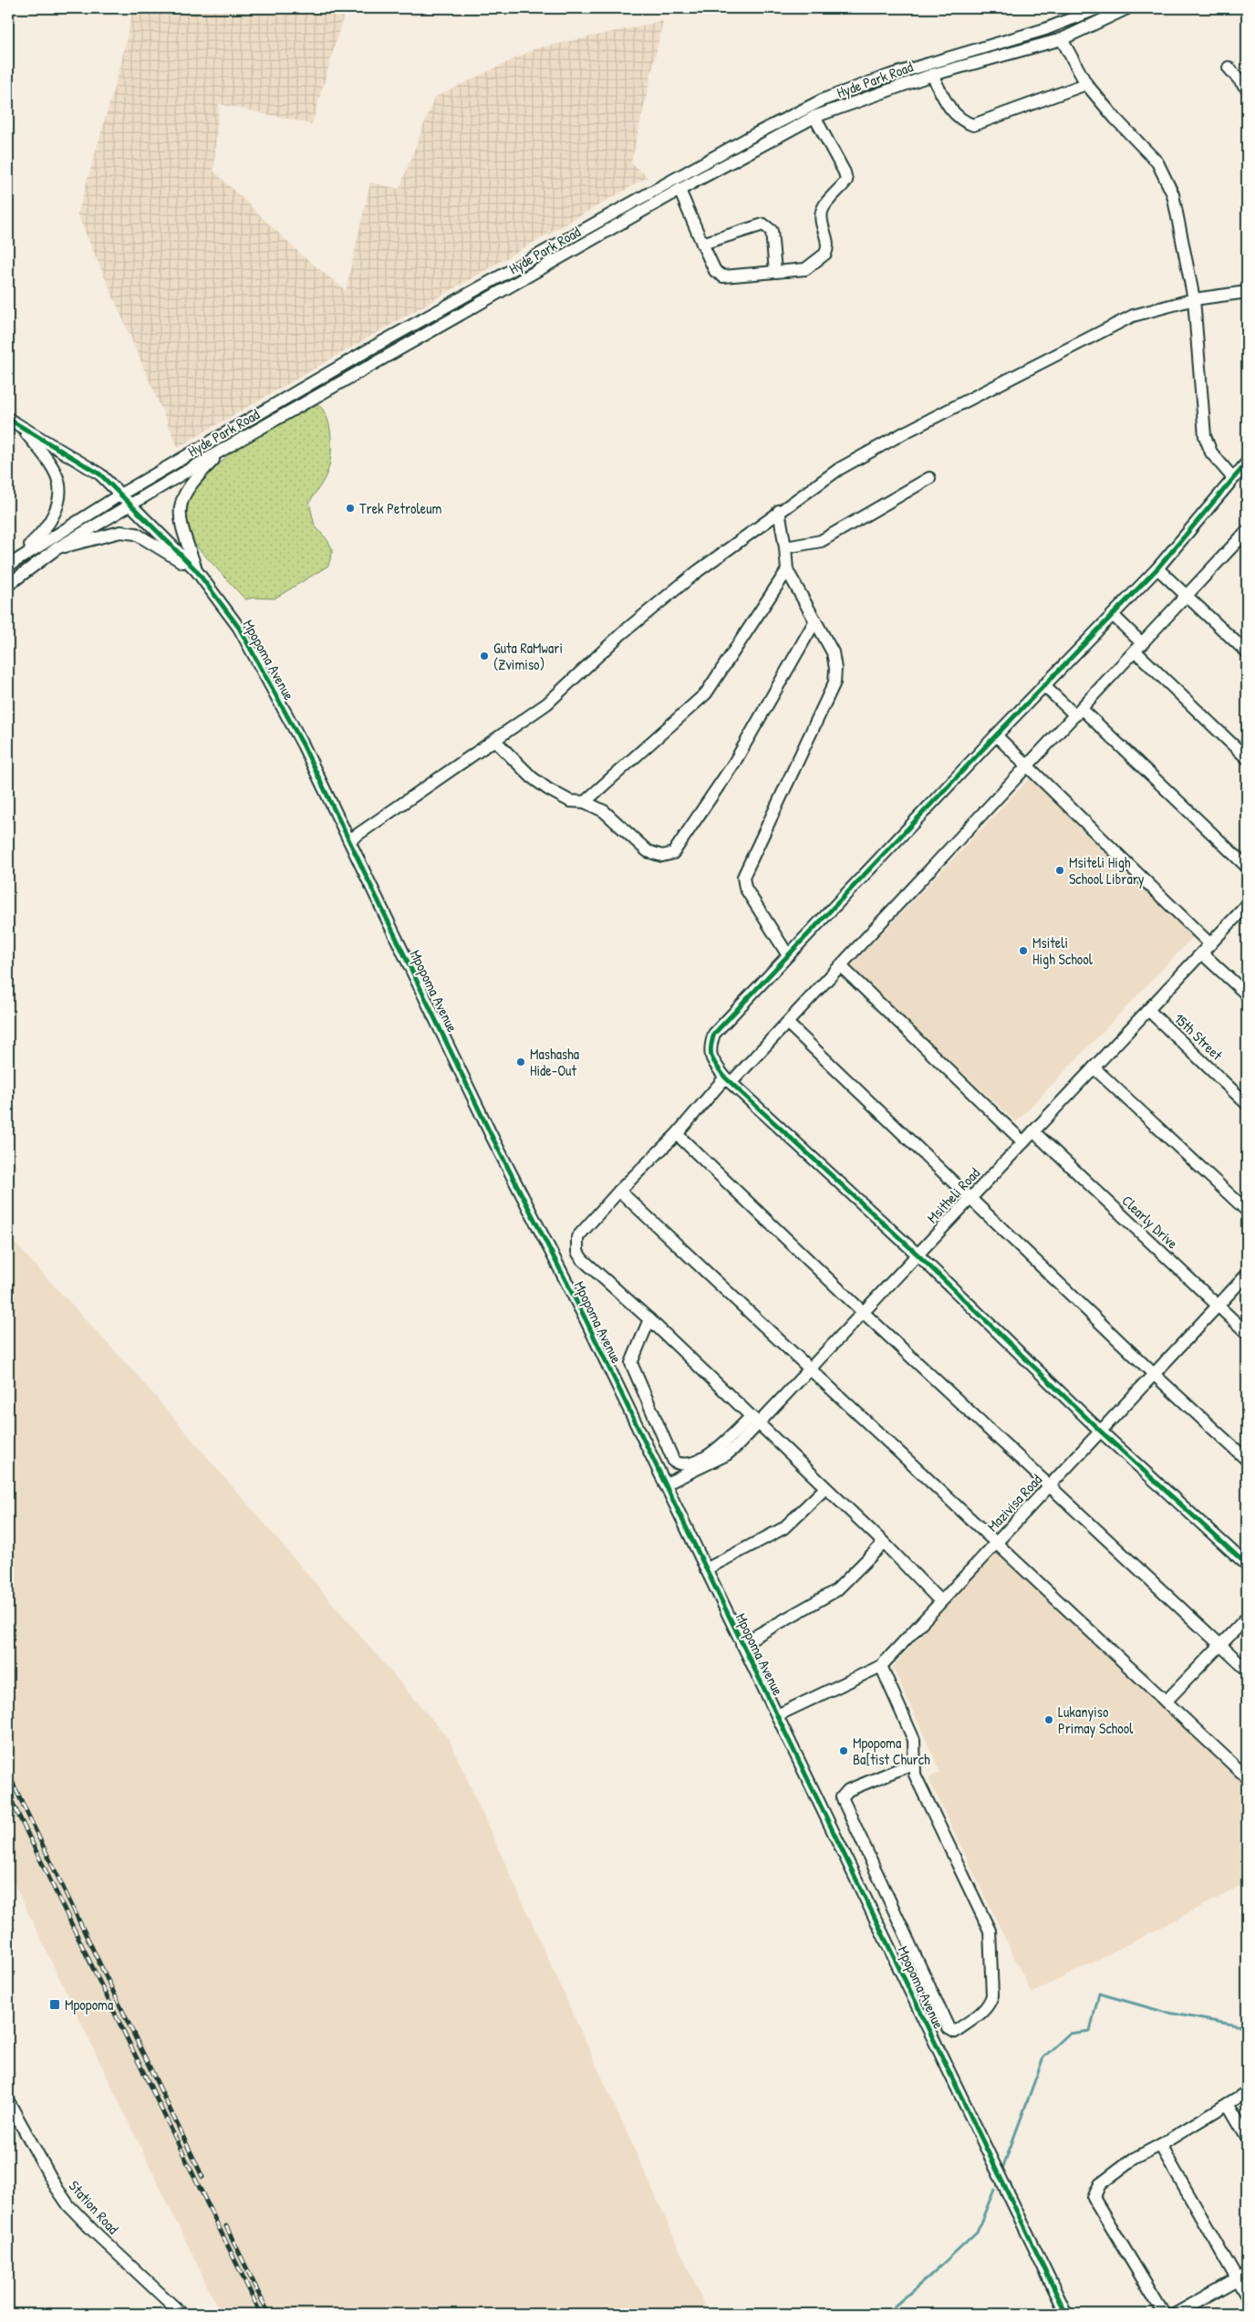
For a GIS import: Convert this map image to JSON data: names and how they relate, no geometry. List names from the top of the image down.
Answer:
{
  "streets": {
    "street": [
      "Hyde Park Road",
      "Mpopoma Avenue",
      "15th Street",
      "Msitheli Road",
      "Clearly Drive",
      "Mazivisa Road",
      "Station Road"
    ]
  },
  "crossings": [
    ["Hyde Park Road", "Mpopoma Avenue"],
    ["Mpopoma Avenue", "Msitheli Road"],
    ["Mpopoma Avenue", "Mazivisa Road"],
    ["15th Street", "Msitheli Road"],
    ["Msitheli Road", "Clearly Drive"],
    ["Clearly Drive", "Mazivisa Road"]
  ],
  "places": {
    "other": [
      "Trek Petroleum",
      "Guta RaMwari (Zvimiso)",
      "Msiteli High School Library",
      "Msiteli High School",
      "Mashasha Hide-Out",
      "Lukanyiso Primay School",
      "Mpopoma Ba[tist Church"
    ],
    "transit": ["Mpopoma"]
  }
}
